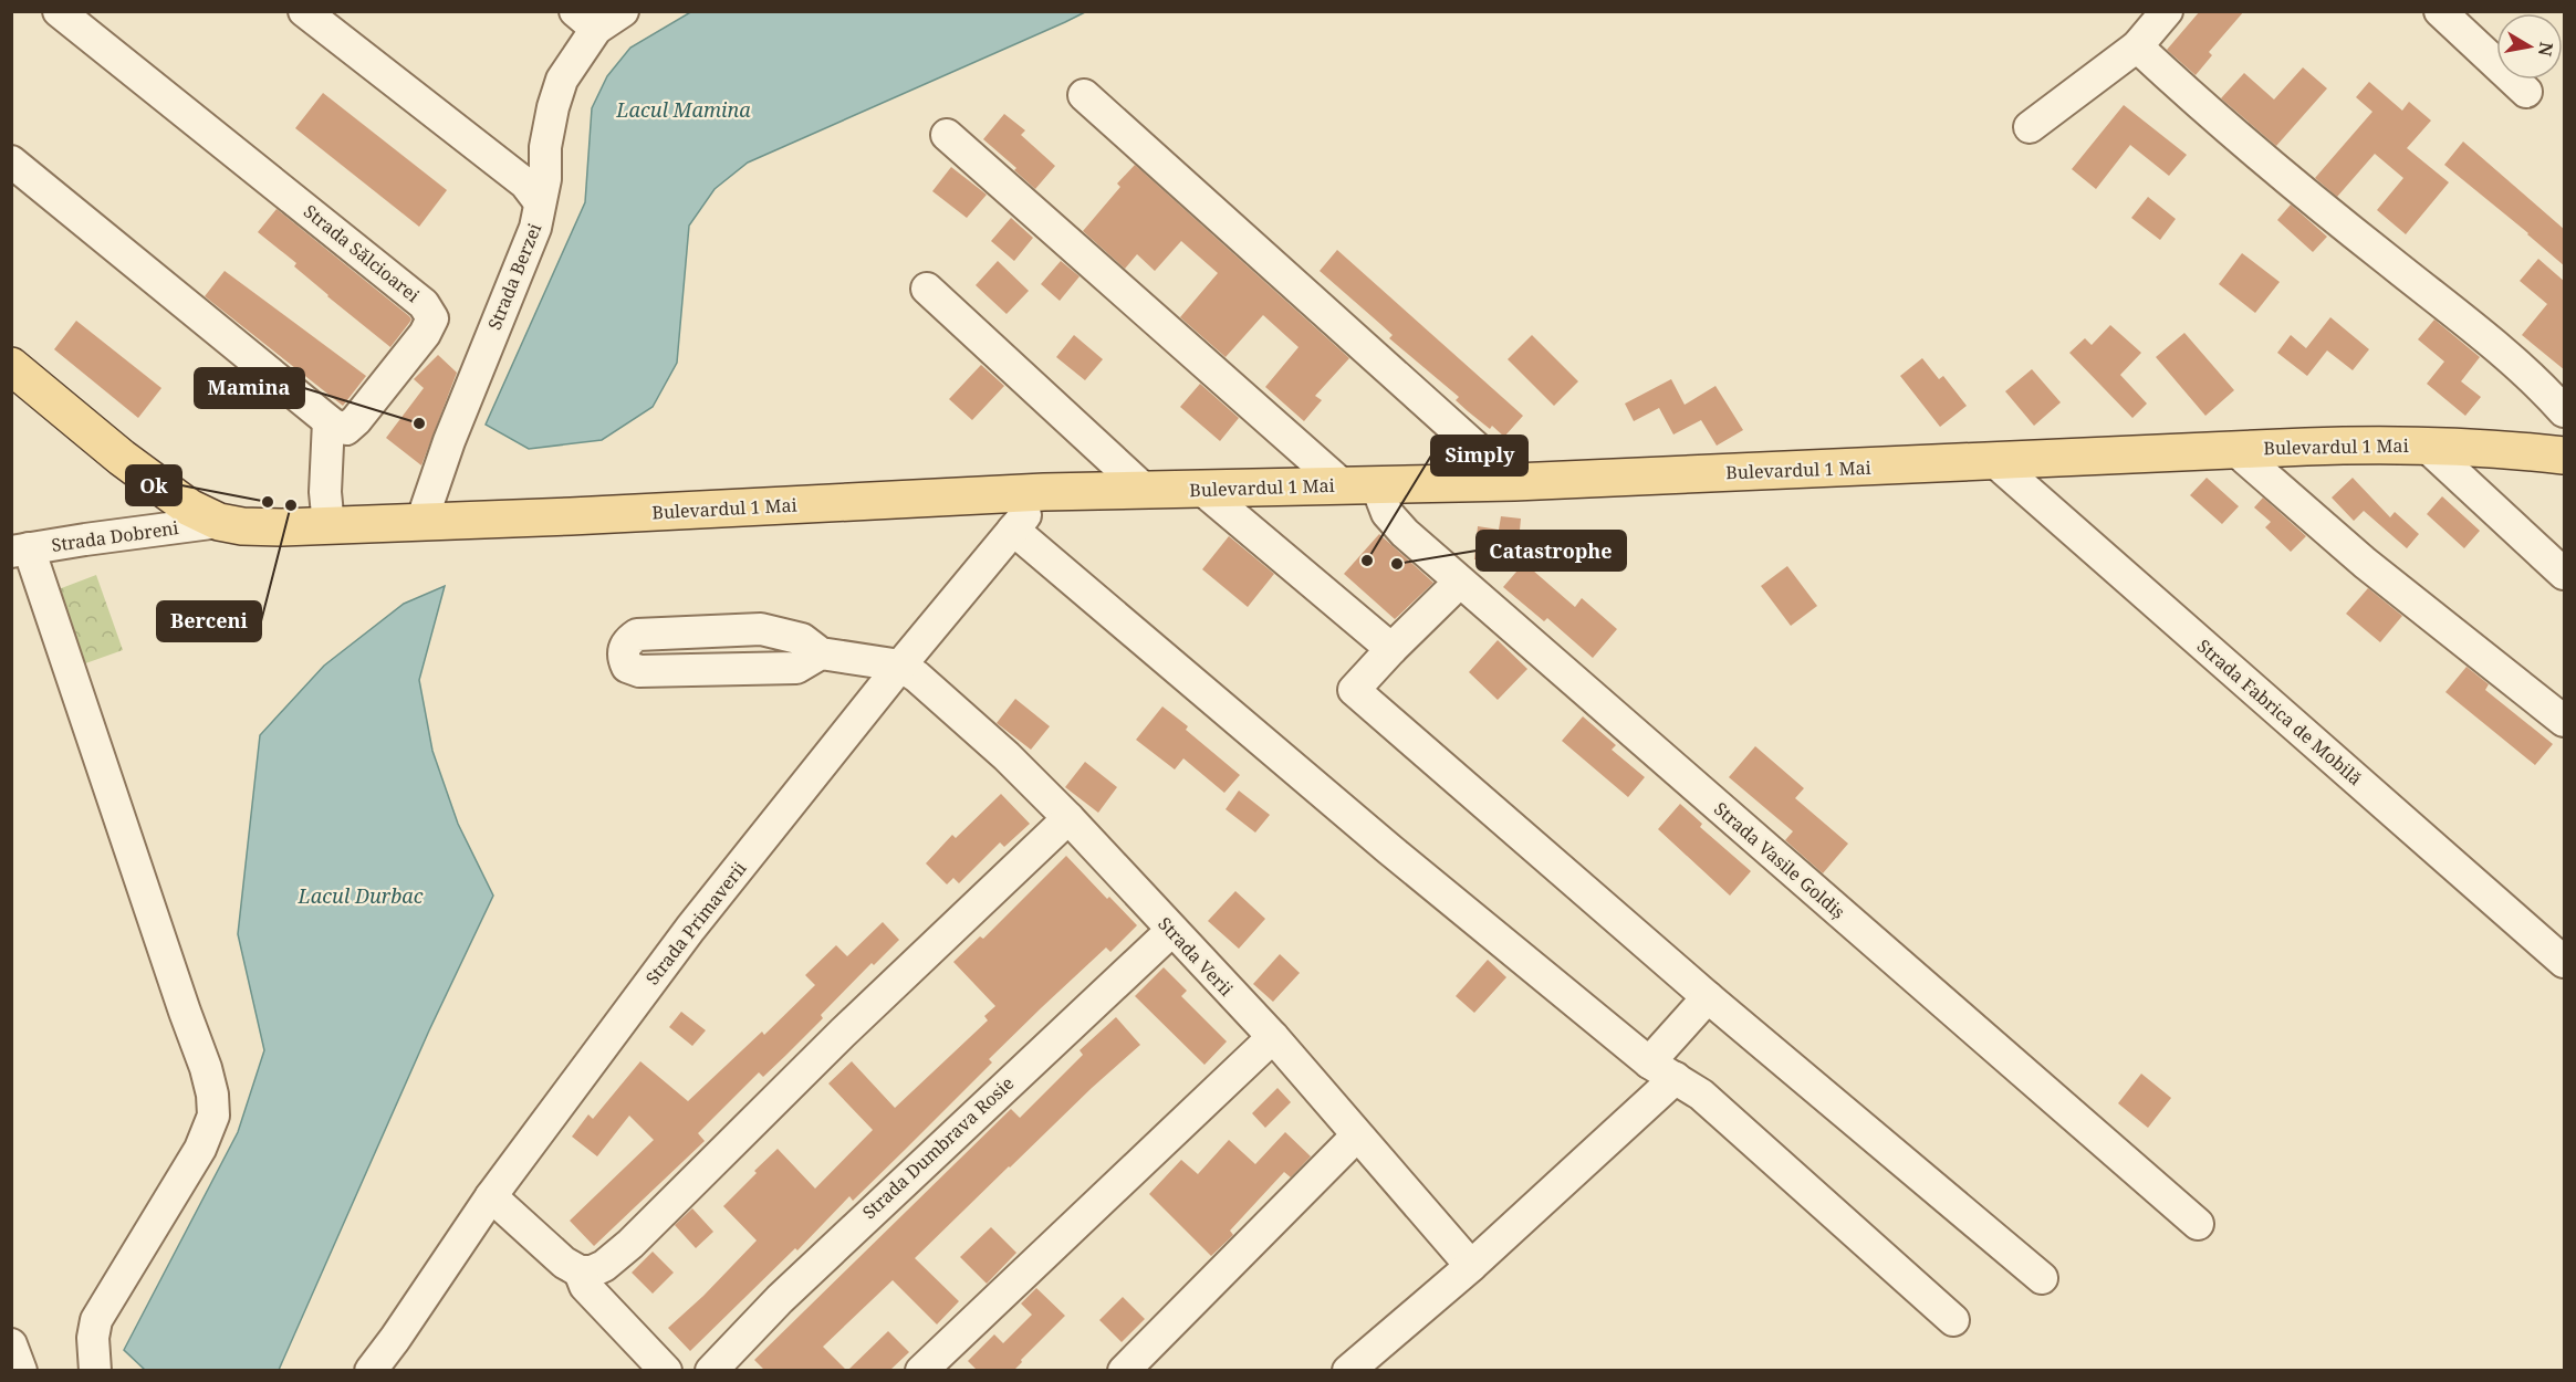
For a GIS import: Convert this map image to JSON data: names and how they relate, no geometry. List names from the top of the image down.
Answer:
{
  "streets": {
    "main road": ["Bulevardul 1 Mai"],
    "street": [
      "Strada Sălcioarei",
      "Strada Berzei",
      "Strada Dobreni",
      "Strada Fabrica de Mobilă",
      "Strada Vasile Goldiș",
      "Strada Primaverii",
      "Strada Verii",
      "Strada Dumbrava Rosie"
    ]
  },
  "crossings": [
    ["Strada Berzei", "Bulevardul 1 Mai"],
    ["Bulevardul 1 Mai", "Strada Dobreni"],
    ["Bulevardul 1 Mai", "Strada Fabrica de Mobilă"],
    ["Bulevardul 1 Mai", "Strada Vasile Goldiș"],
    ["Bulevardul 1 Mai", "Strada Primaverii"],
    ["Strada Primaverii", "Strada Verii"],
    ["Strada Verii", "Strada Dumbrava Rosie"]
  ],
  "water": ["Lacul Mamina", "Lacul Durbac"],
  "places": [
    "Mamina",
    "Ok",
    "Berceni",
    "Simply",
    "Catastrophe"
  ],
  "north": "right"
}
